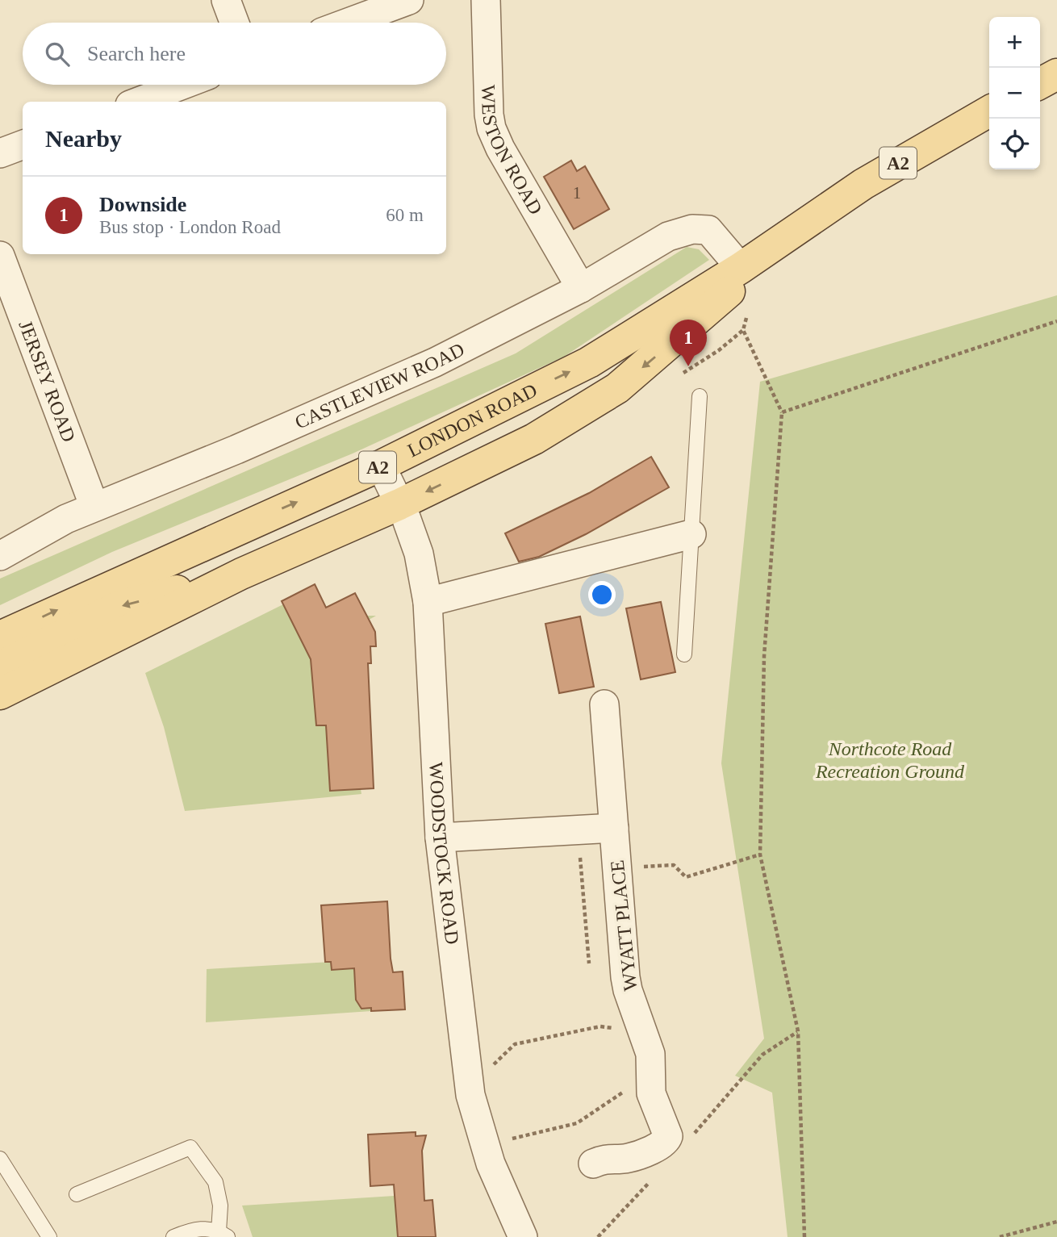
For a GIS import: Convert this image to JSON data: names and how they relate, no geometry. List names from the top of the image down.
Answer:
{
  "streets": {
    "main road": ["A2", "LONDON ROAD"],
    "street": [
      "WESTON ROAD",
      "JERSEY ROAD",
      "CASTLEVIEW ROAD",
      "WOODSTOCK ROAD",
      "WYATT PLACE"
    ]
  },
  "crossings": [
    ["WESTON ROAD", "CASTLEVIEW ROAD"],
    ["A2", "LONDON ROAD"],
    ["JERSEY ROAD", "CASTLEVIEW ROAD"],
    ["CASTLEVIEW ROAD", "LONDON ROAD"],
    ["LONDON ROAD", "WOODSTOCK ROAD"]
  ],
  "parks": ["Northcote Road Recreation Ground"],
  "house_numbers": ["1"],
  "page": {
    "map_buttons": ["+", "−"],
    "search": "Search here",
    "heading": "Nearby",
    "list": [
      {
        "mark": "1",
        "name": "Downside",
        "note": "Bus stop · London Road",
        "value": "60 m"
      }
    ],
    "pins": "1"
  }
}
